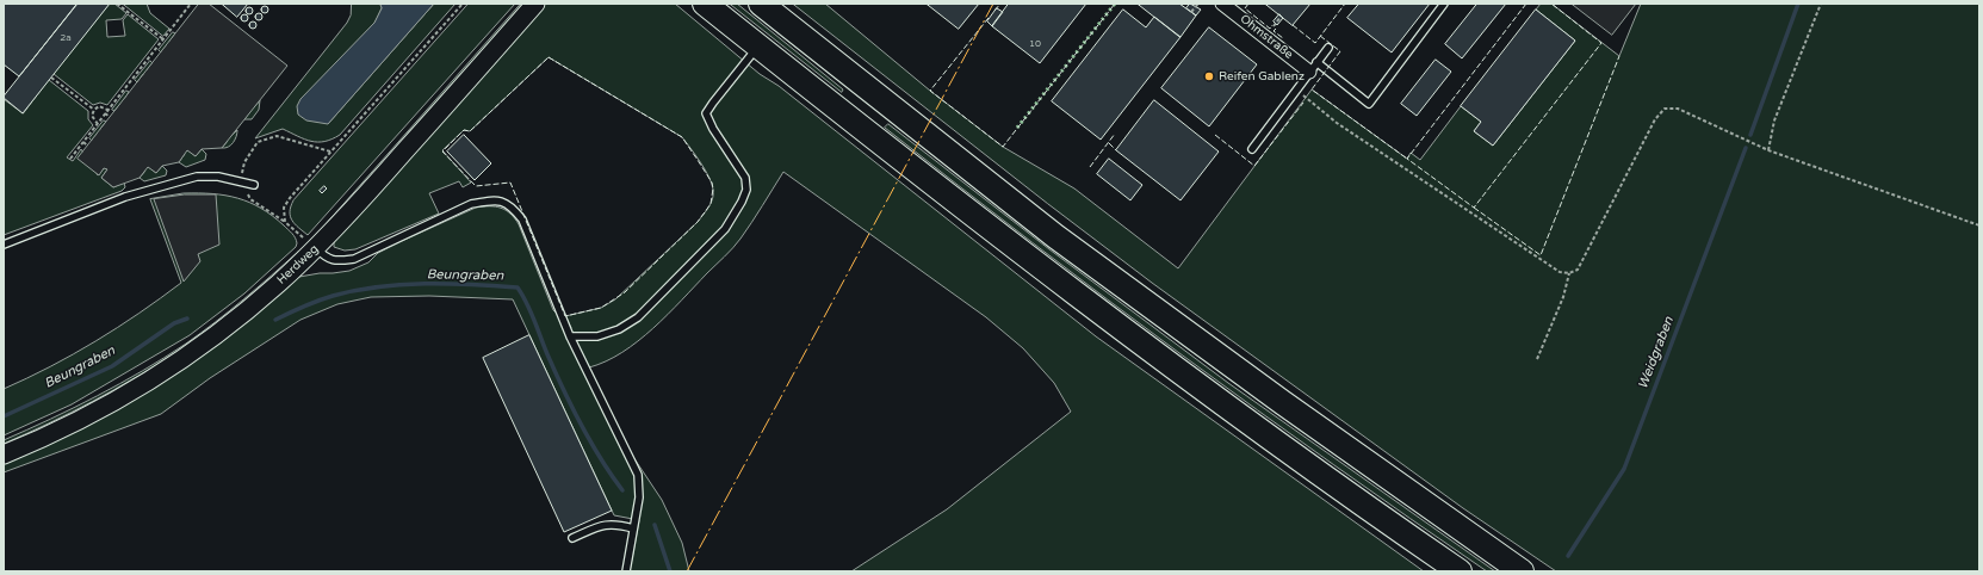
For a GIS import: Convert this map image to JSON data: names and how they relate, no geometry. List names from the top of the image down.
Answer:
{
  "streets": {
    "main road": ["Herdweg"],
    "street": ["Ohmstraße"]
  },
  "water": ["Beungraben", "Weidgraben"],
  "places": ["Reifen Gablenz"],
  "house_numbers": ["2a", "10"]
}
